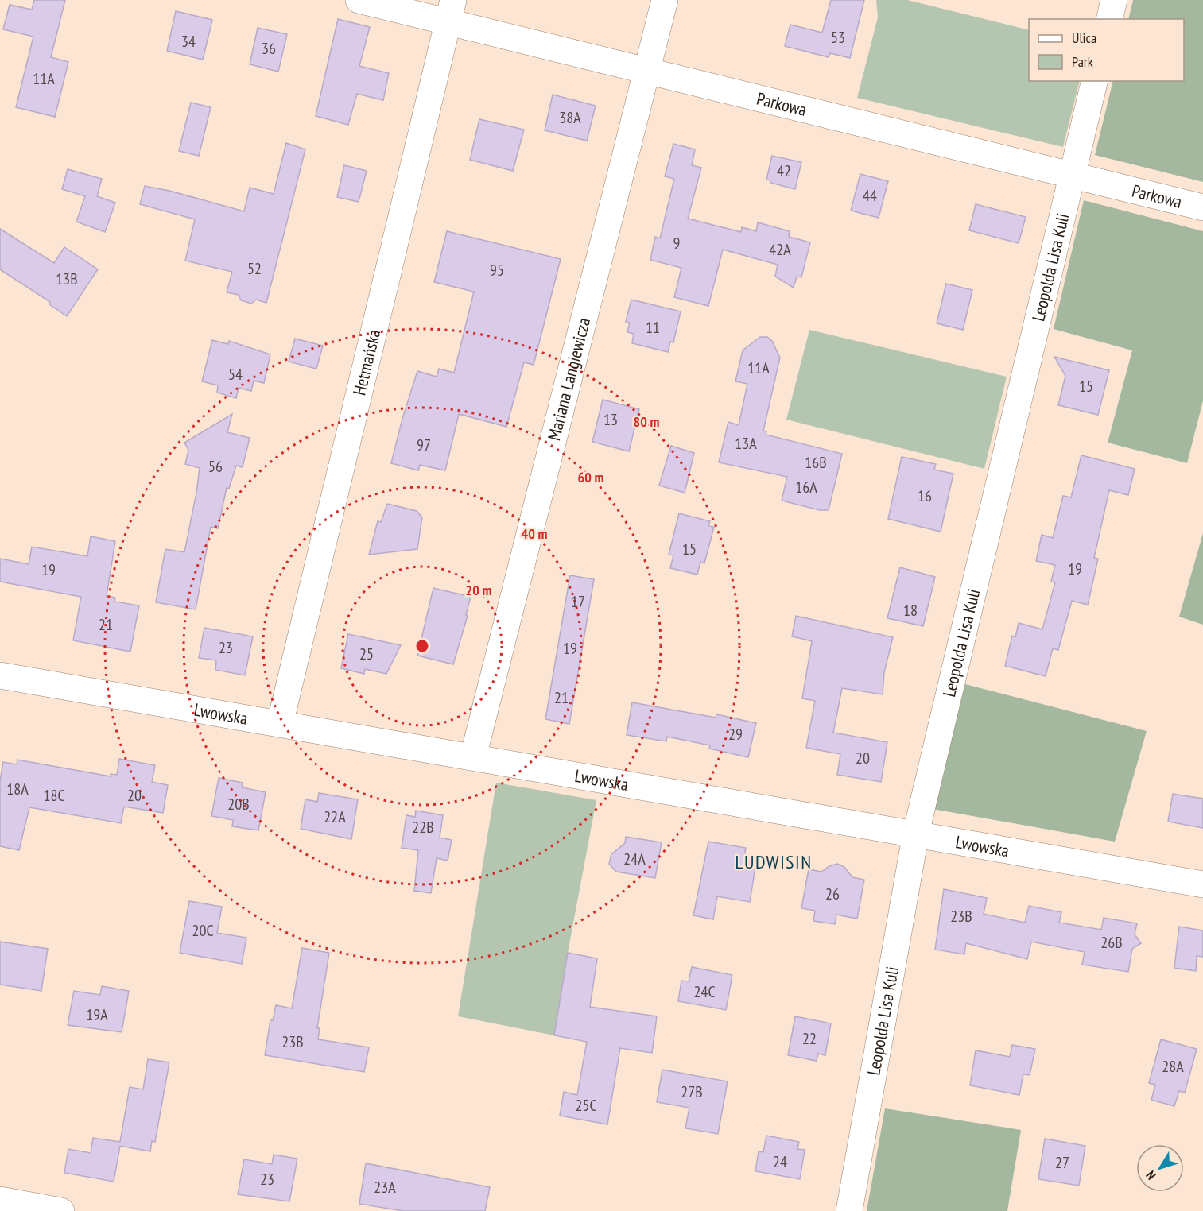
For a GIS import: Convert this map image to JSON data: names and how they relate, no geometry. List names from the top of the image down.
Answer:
{
  "streets": {
    "street": [
      "Parkowa",
      "Leopolda Lisa Kuli",
      "Hetmańska",
      "Mariana Langiewicza",
      "Lwowska"
    ]
  },
  "crossings": [
    ["Parkowa", "Leopolda Lisa Kuli"],
    ["Parkowa", "Hetmańska"],
    ["Parkowa", "Mariana Langiewicza"],
    ["Leopolda Lisa Kuli", "Lwowska"],
    ["Hetmańska", "Lwowska"],
    ["Mariana Langiewicza", "Lwowska"]
  ],
  "districts": ["LUDWISIN"],
  "house_numbers": [
    "53",
    "34",
    "36",
    "11A",
    "38A",
    "42",
    "44",
    "9",
    "42A",
    "52",
    "95",
    "13B",
    "11",
    "11A",
    "54",
    "15",
    "13",
    "13A",
    "97",
    "16B",
    "56",
    "16A",
    "16",
    "15",
    "19",
    "19",
    "17",
    "18",
    "21",
    "23",
    "19",
    "25",
    "21",
    "29",
    "20",
    "18A",
    "18C",
    "20",
    "20B",
    "22A",
    "22B",
    "24A",
    "26",
    "23B",
    "20C",
    "26B",
    "24C",
    "19A",
    "22",
    "23B",
    "28A",
    "27B",
    "25C",
    "24",
    "27",
    "23",
    "23A"
  ],
  "legend": ["Ulica", "Park"],
  "north": "bottom left",
  "rings": [
    "80 m",
    "60 m",
    "40 m",
    "20 m"
  ]
}
